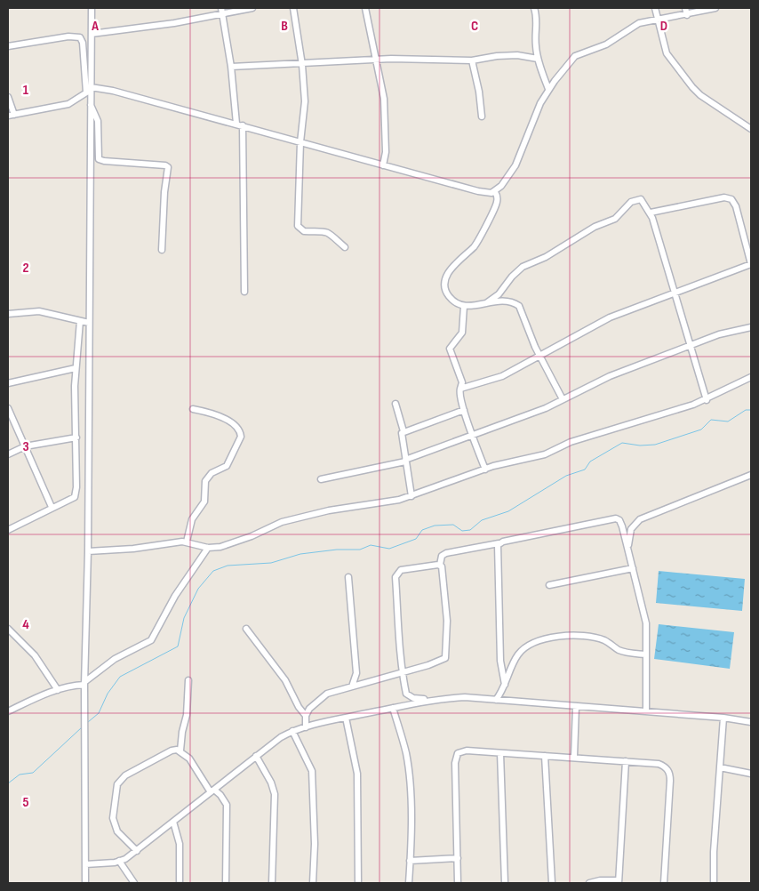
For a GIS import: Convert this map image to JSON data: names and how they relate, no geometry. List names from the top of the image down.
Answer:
{
  "grid": {
    "columns": [
      "A",
      "B",
      "C",
      "D"
    ],
    "rows": [
      "1",
      "2",
      "3",
      "4",
      "5"
    ]
  }
}
